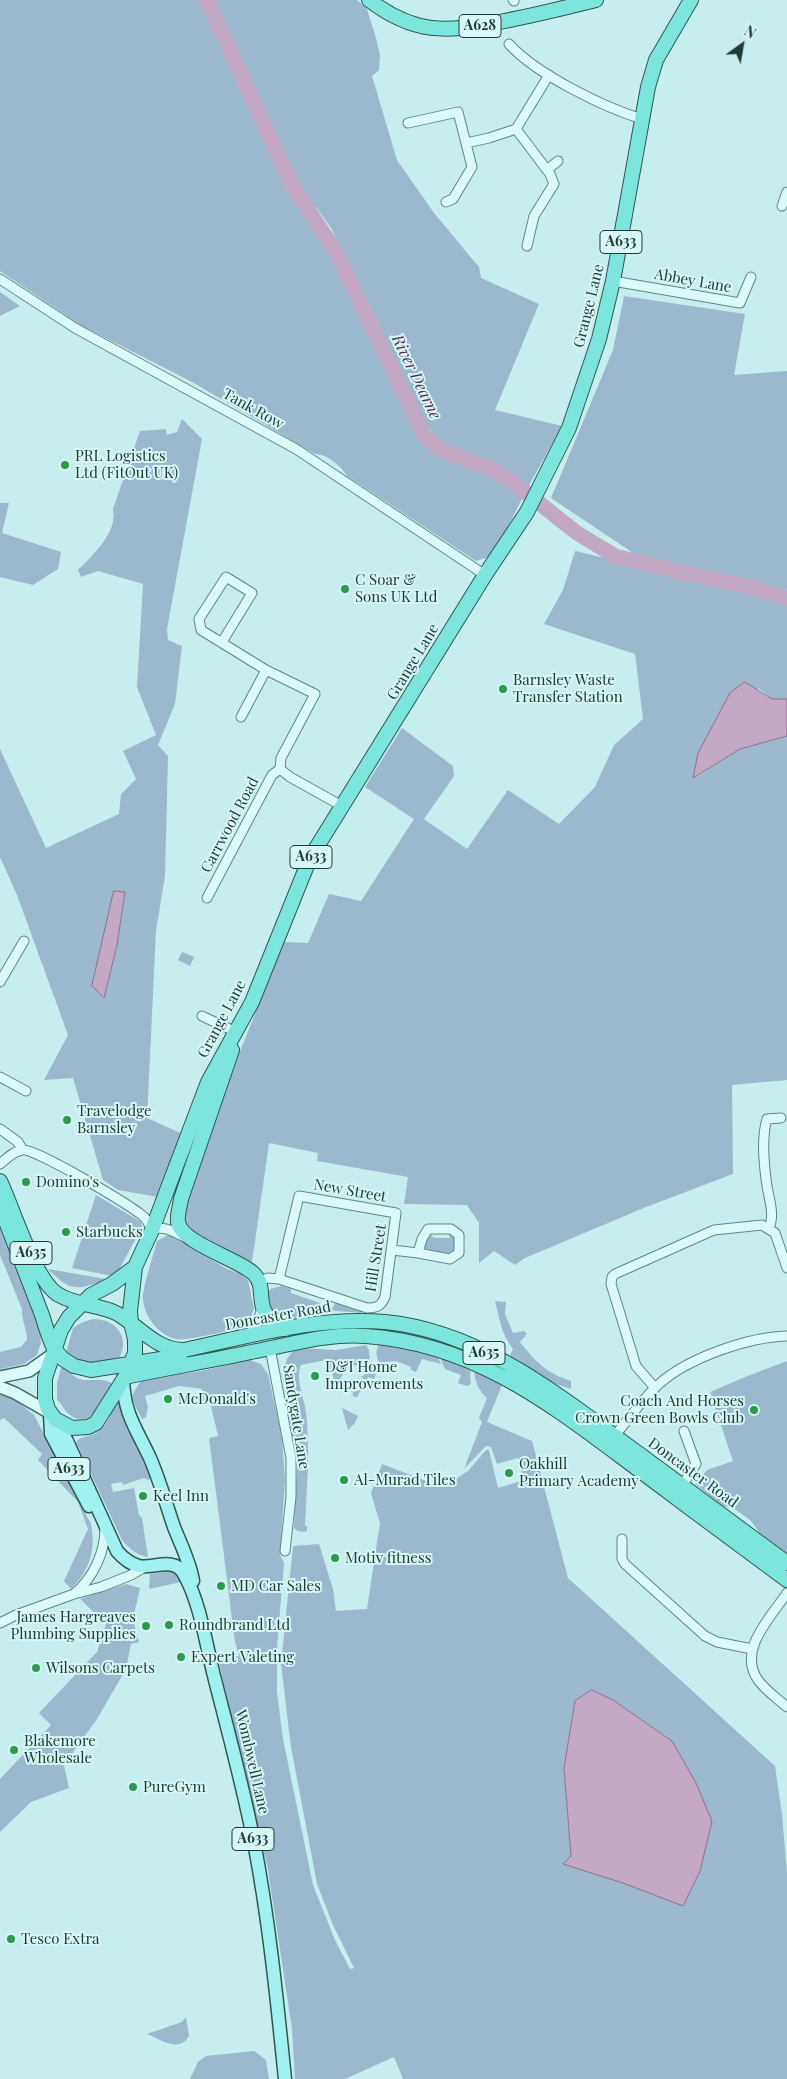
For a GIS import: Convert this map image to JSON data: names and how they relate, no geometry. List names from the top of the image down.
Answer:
{
  "streets": {
    "highway": [
      "A628",
      "A633",
      "Grange Lane",
      "A635",
      "Doncaster Road"
    ],
    "main road": ["Wombwell Lane"],
    "street": [
      "Abbey Lane",
      "Tank Row",
      "Carrwood Road",
      "New Street",
      "Hill Street",
      "Sandygate Lane"
    ]
  },
  "crossings": [
    ["A633", "Grange Lane"],
    ["A633", "A635"],
    ["A633", "Doncaster Road"],
    ["A633", "Wombwell Lane"],
    ["Abbey Lane", "Grange Lane"],
    ["Grange Lane", "Tank Row"],
    ["Grange Lane", "Carrwood Road"],
    ["Grange Lane", "A635"],
    ["Grange Lane", "Doncaster Road"],
    ["New Street", "Hill Street"],
    ["New Street", "Doncaster Road"],
    ["A635", "Doncaster Road"],
    ["Hill Street", "Doncaster Road"],
    ["Doncaster Road", "Sandygate Lane"],
    ["Doncaster Road", "Wombwell Lane"]
  ],
  "water": ["River Dearne"],
  "places": [
    "PRL Logistics Ltd (FitOut UK)",
    "C Soar & Sons UK Ltd",
    "Barnsley Waste Transfer Station",
    "Travelodge Barnsley",
    "Domino's",
    "Starbucks",
    "D&I Home Improvements",
    "McDonald's",
    "Coach And Horses Crown Green Bowls Club",
    "Oakhill Primary Academy",
    "Al-Murad Tiles",
    "Keel Inn",
    "Motiv fitness",
    "MD Car Sales",
    "Roundbrand Ltd",
    "James Hargreaves Plumbing Supplies",
    "Expert Valeting",
    "Wilsons Carpets",
    "Blakemore Wholesale",
    "PureGym",
    "Tesco Extra"
  ],
  "north": "top right"
}
